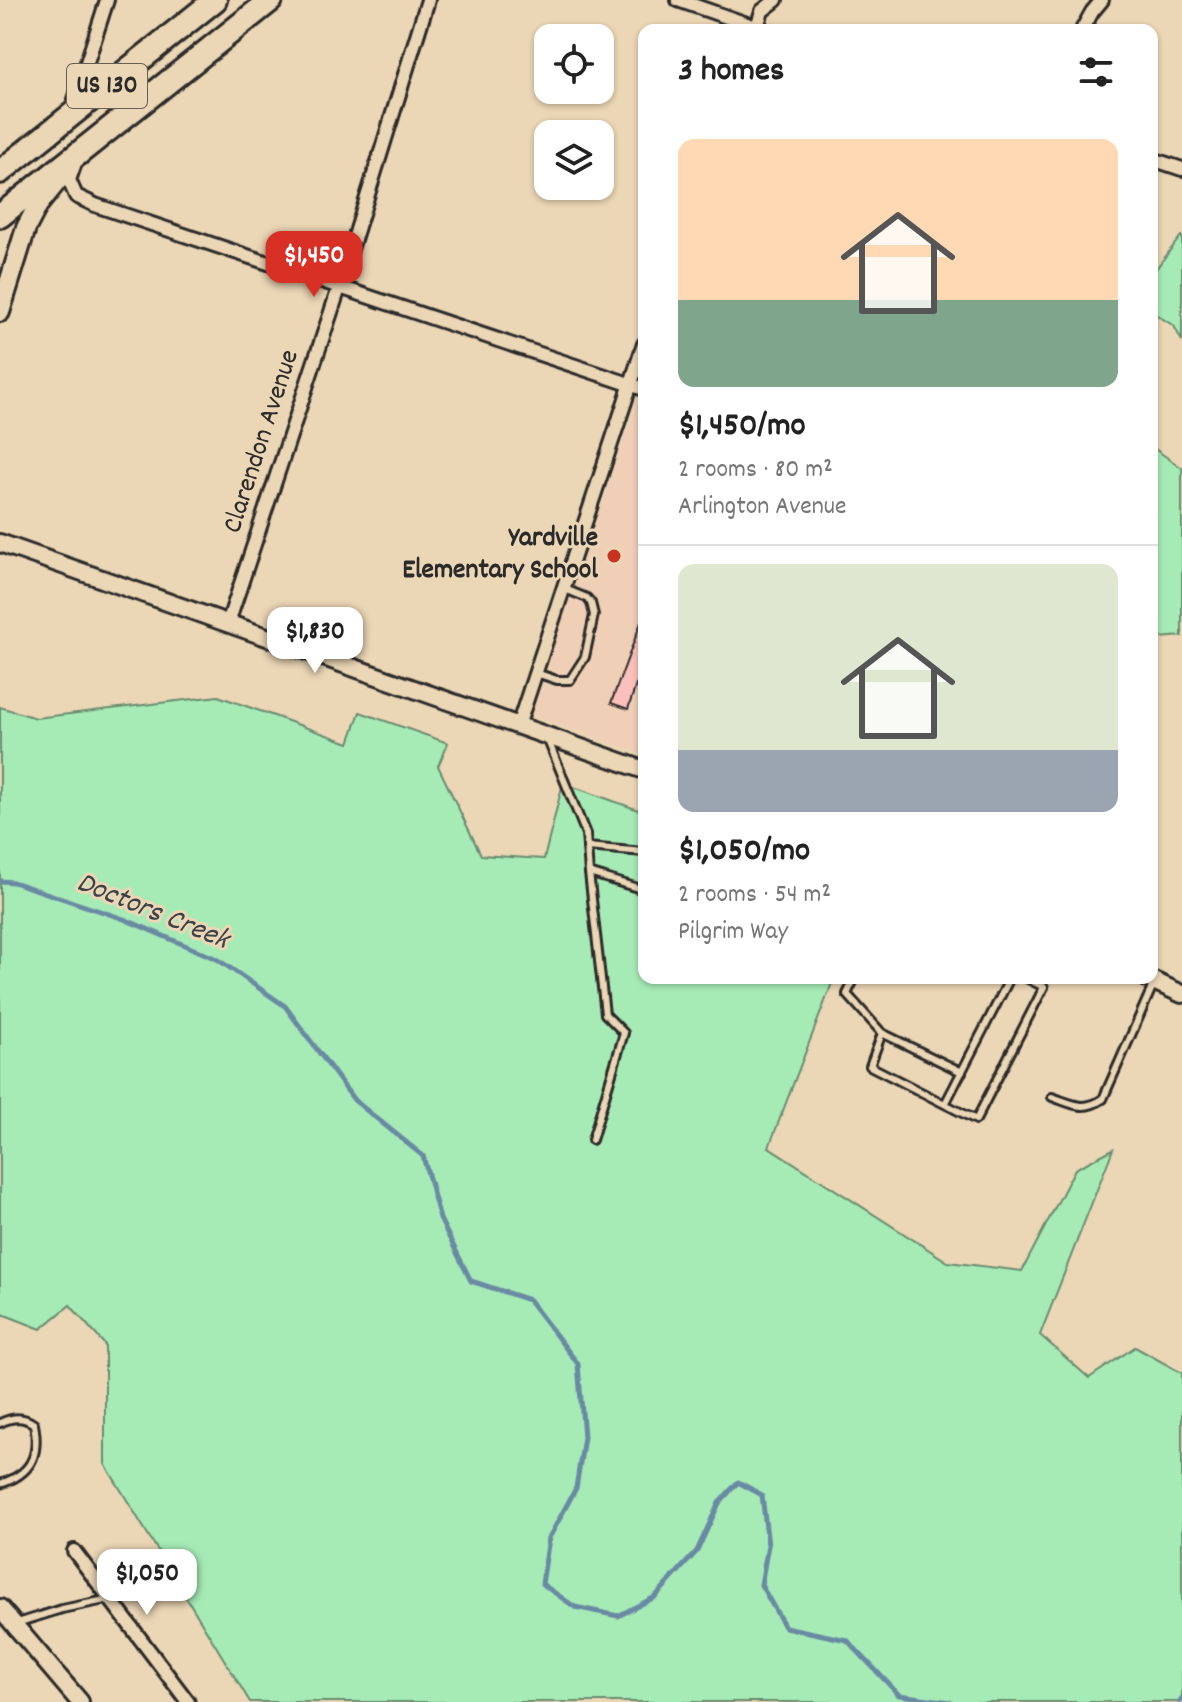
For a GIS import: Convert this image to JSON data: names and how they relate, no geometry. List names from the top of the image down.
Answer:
{
  "streets": {
    "highway": ["US 130"],
    "street": ["Clarendon Avenue"]
  },
  "water": ["Doctors Creek"],
  "places": ["Yardville Elementary School"],
  "page": {
    "heading": "3 homes",
    "list": [
      {
        "name": "$1,450/mo",
        "note": "2 rooms · 80 m² · Arlington Avenue"
      },
      {
        "name": "$1,050/mo",
        "note": "2 rooms · 54 m² · Pilgrim Way"
      }
    ],
    "price": ["$1,450", "$1,830", "$1,050"]
  }
}
